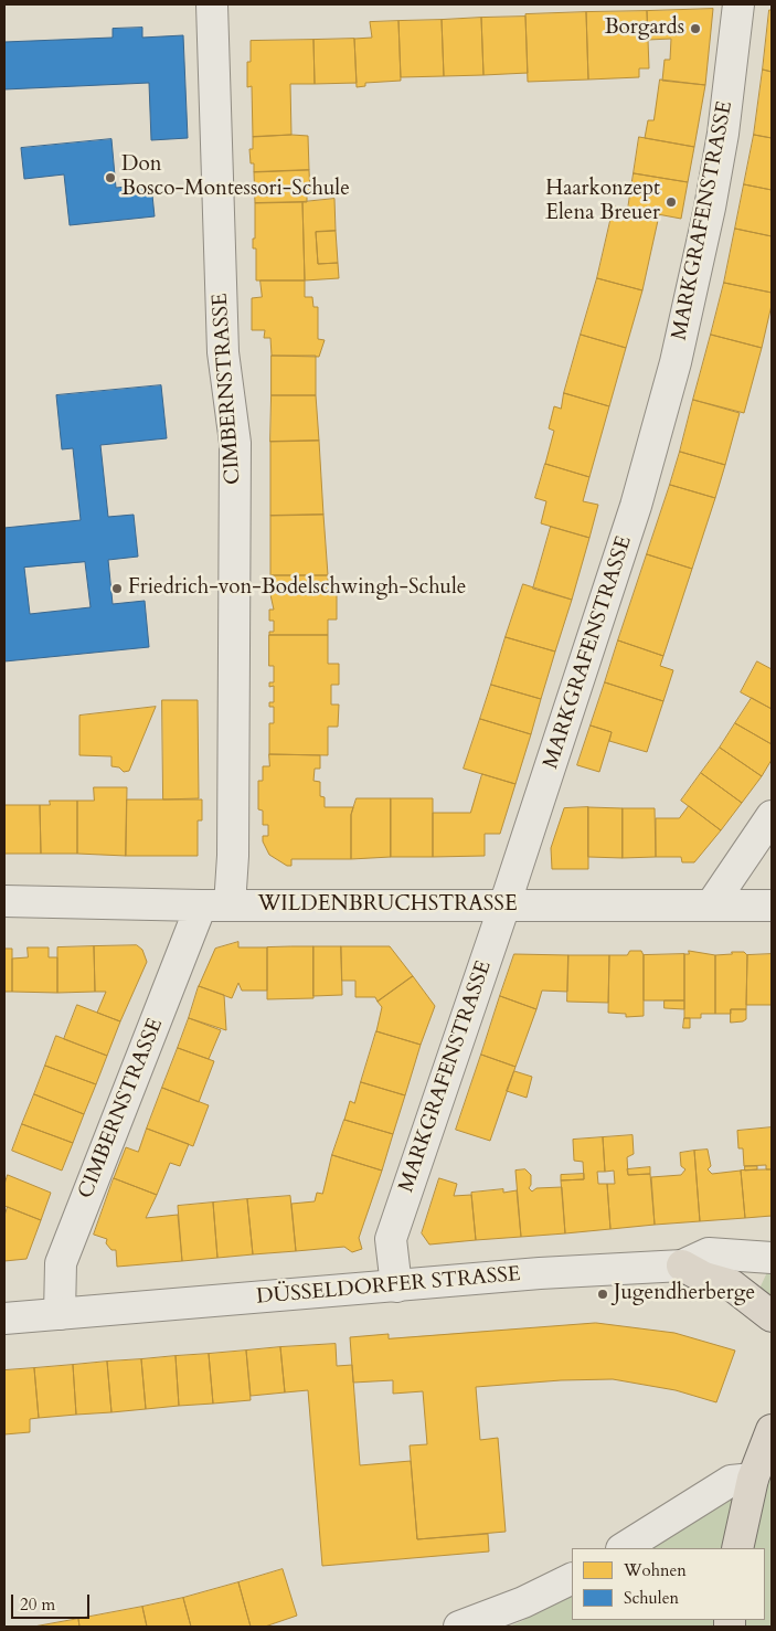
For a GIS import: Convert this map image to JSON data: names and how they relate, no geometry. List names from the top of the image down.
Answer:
{
  "streets": {
    "street": [
      "MARKGRAFENSTRASSE",
      "CIMBERNSTRASSE",
      "WILDENBRUCHSTRASSE",
      "DÜSSELDORFER STRASSE"
    ]
  },
  "crossings": [
    ["MARKGRAFENSTRASSE", "WILDENBRUCHSTRASSE"],
    ["MARKGRAFENSTRASSE", "DÜSSELDORFER STRASSE"],
    ["CIMBERNSTRASSE", "WILDENBRUCHSTRASSE"],
    ["CIMBERNSTRASSE", "DÜSSELDORFER STRASSE"]
  ],
  "places": [
    "Borgards",
    "Don Bosco-Montessori-Schule",
    "Haarkonzept Elena Breuer",
    "Friedrich-von-Bodelschwingh-Schule",
    "Jugendherberge"
  ],
  "legend": ["Wohnen", "Schulen"],
  "scale_bar": "20 m"
}
